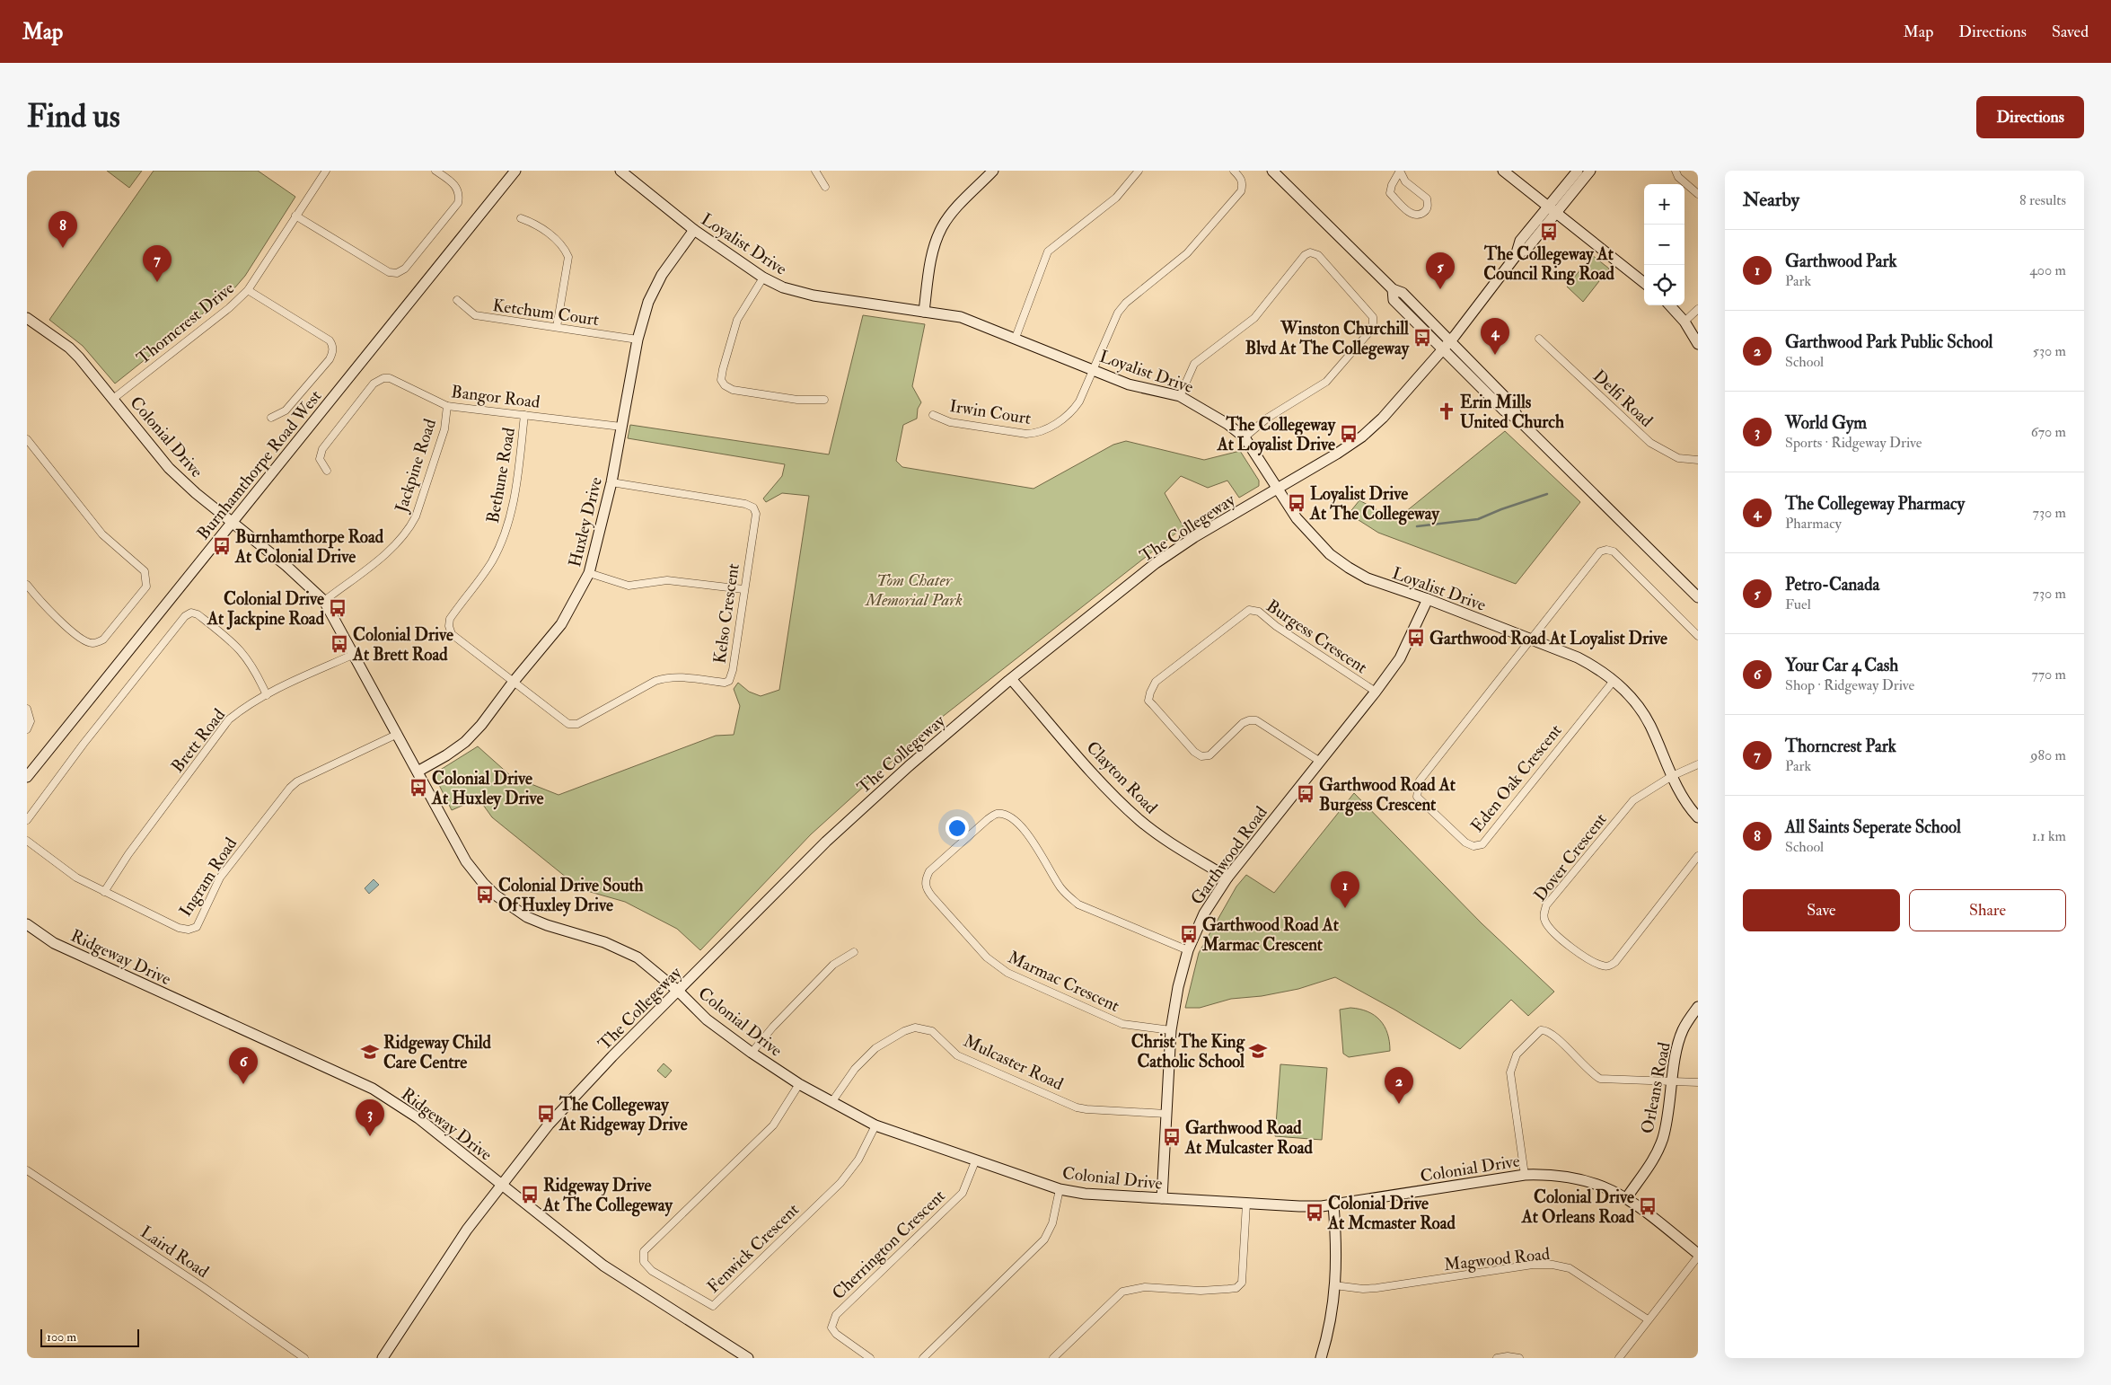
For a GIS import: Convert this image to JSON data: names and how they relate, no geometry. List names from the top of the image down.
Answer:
{
  "streets": {
    "street": [
      "Loyalist Drive",
      "Ketchum Court",
      "Thorncrest Drive",
      "Bangor Road",
      "Delfi Road",
      "Irwin Court",
      "Colonial Drive",
      "Burnhamthorpe Road West",
      "Jackpine Road",
      "Bethune Road",
      "Huxley Drive",
      "The Collegeway",
      "Kelso Crescent",
      "Burgess Crescent",
      "Brett Road",
      "Clayton Road",
      "Eden Oak Crescent",
      "Garthwood Road",
      "Dover Crescent",
      "Ingram Road",
      "Ridgeway Drive",
      "Marmac Crescent",
      "Mulcaster Road",
      "Orleans Road",
      "Cherrington Crescent",
      "Fenwick Crescent",
      "Laird Road",
      "Magwood Road"
    ]
  },
  "crossings": [
    ["Loyalist Drive", "Irwin Court"],
    ["Loyalist Drive", "Huxley Drive"],
    ["Loyalist Drive", "The Collegeway"],
    ["Loyalist Drive", "Eden Oak Crescent"],
    ["Loyalist Drive", "Garthwood Road"],
    ["Loyalist Drive", "Dover Crescent"],
    ["Ketchum Court", "Huxley Drive"],
    ["Thorncrest Drive", "Colonial Drive"],
    ["Bangor Road", "Jackpine Road"],
    ["Bangor Road", "Bethune Road"],
    ["Bangor Road", "Huxley Drive"],
    ["Colonial Drive", "Burnhamthorpe Road West"],
    ["Colonial Drive", "Jackpine Road"],
    ["Colonial Drive", "Huxley Drive"],
    ["Colonial Drive", "The Collegeway"],
    ["Colonial Drive", "Brett Road"],
    ["Colonial Drive", "Garthwood Road"],
    ["Colonial Drive", "Ingram Road"],
    ["Colonial Drive", "Mulcaster Road"],
    ["Colonial Drive", "Orleans Road"],
    ["Colonial Drive", "Cherrington Crescent"],
    ["Colonial Drive", "Fenwick Crescent"],
    ["Bethune Road", "Huxley Drive"],
    ["Bethune Road", "Kelso Crescent"],
    ["Huxley Drive", "Kelso Crescent"],
    ["The Collegeway", "Clayton Road"],
    ["The Collegeway", "Ridgeway Drive"],
    ["Burgess Crescent", "Garthwood Road"],
    ["Brett Road", "Ingram Road"],
    ["Clayton Road", "Garthwood Road"],
    ["Garthwood Road", "Marmac Crescent"],
    ["Garthwood Road", "Mulcaster Road"]
  ],
  "parks": ["Tom Chater Memorial Park"],
  "places": {
    "bus stop": [
      "The Collegeway At Council Ring Road",
      "Winston Churchill Blvd At The Collegeway",
      "The Collegeway At Loyalist Drive",
      "Loyalist Drive At The Collegeway",
      "Burnhamthorpe Road At Colonial Drive",
      "Colonial Drive At Jackpine Road",
      "Garthwood Road At Loyalist Drive",
      "Colonial Drive At Brett Road",
      "Colonial Drive At Huxley Drive",
      "Garthwood Road At Burgess Crescent",
      "Colonial Drive South Of Huxley Drive",
      "Garthwood Road At Marmac Crescent",
      "The Collegeway At Ridgeway Drive",
      "Garthwood Road At Mulcaster Road",
      "Ridgeway Drive At The Collegeway",
      "Colonial Drive At Orleans Road",
      "Colonial Drive At Mcmaster Road"
    ],
    "church": ["Erin Mills United Church"],
    "school or university": ["Christ The King Catholic School", "Ridgeway Child Care Centre"]
  },
  "scale_bar": "100 m",
  "page": {
    "header": "Map",
    "nav": ["Map", "Directions", "Saved"],
    "buttons": [
      "Directions",
      ["Save", "Share"]
    ],
    "title": "Find us",
    "heading": ["Nearby", "8 results"],
    "map_buttons": ["+", "−"],
    "pins": [
      "8",
      "7",
      "5",
      "4",
      "1",
      "6",
      "2",
      "3"
    ],
    "list": [
      {
        "mark": "1",
        "name": "Garthwood Park",
        "note": "Park",
        "value": "400 m"
      },
      {
        "mark": "2",
        "name": "Garthwood Park Public School",
        "note": "School",
        "value": "530 m"
      },
      {
        "mark": "3",
        "name": "World Gym",
        "note": "Sports · Ridgeway Drive",
        "value": "670 m"
      },
      {
        "mark": "4",
        "name": "The Collegeway Pharmacy",
        "note": "Pharmacy",
        "value": "730 m"
      },
      {
        "mark": "5",
        "name": "Petro-Canada",
        "note": "Fuel",
        "value": "730 m"
      },
      {
        "mark": "6",
        "name": "Your Car 4 Cash",
        "note": "Shop · Ridgeway Drive",
        "value": "770 m"
      },
      {
        "mark": "7",
        "name": "Thorncrest Park",
        "note": "Park",
        "value": "980 m"
      },
      {
        "mark": "8",
        "name": "All Saints Seperate School",
        "note": "School",
        "value": "1.1 km"
      }
    ],
    "scale": "100 m"
  }
}
